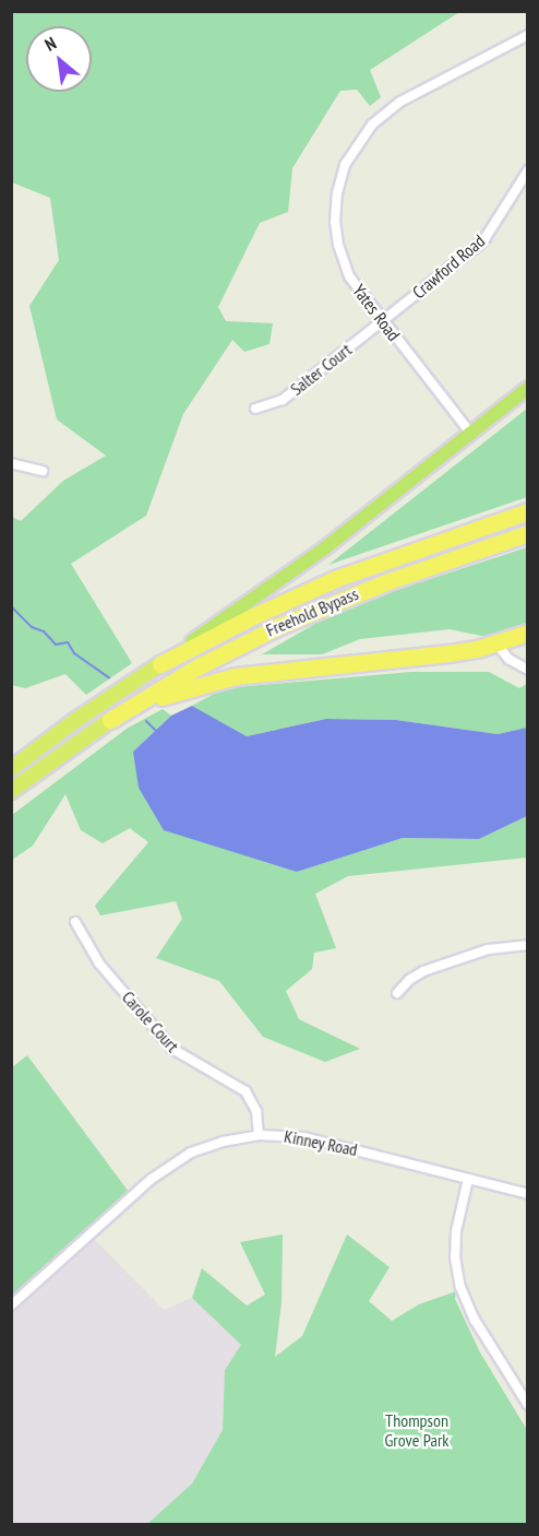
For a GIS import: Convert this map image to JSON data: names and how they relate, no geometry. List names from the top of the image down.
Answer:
{
  "streets": {
    "highway": ["Freehold Bypass"],
    "street": [
      "Crawford Road",
      "Yates Road",
      "Salter Court",
      "Carole Court",
      "Kinney Road"
    ]
  },
  "crossings": [
    ["Crawford Road", "Yates Road"],
    ["Crawford Road", "Salter Court"],
    ["Yates Road", "Salter Court"],
    ["Carole Court", "Kinney Road"]
  ],
  "parks": ["Thompson Grove Park"],
  "north": "top left"
}
